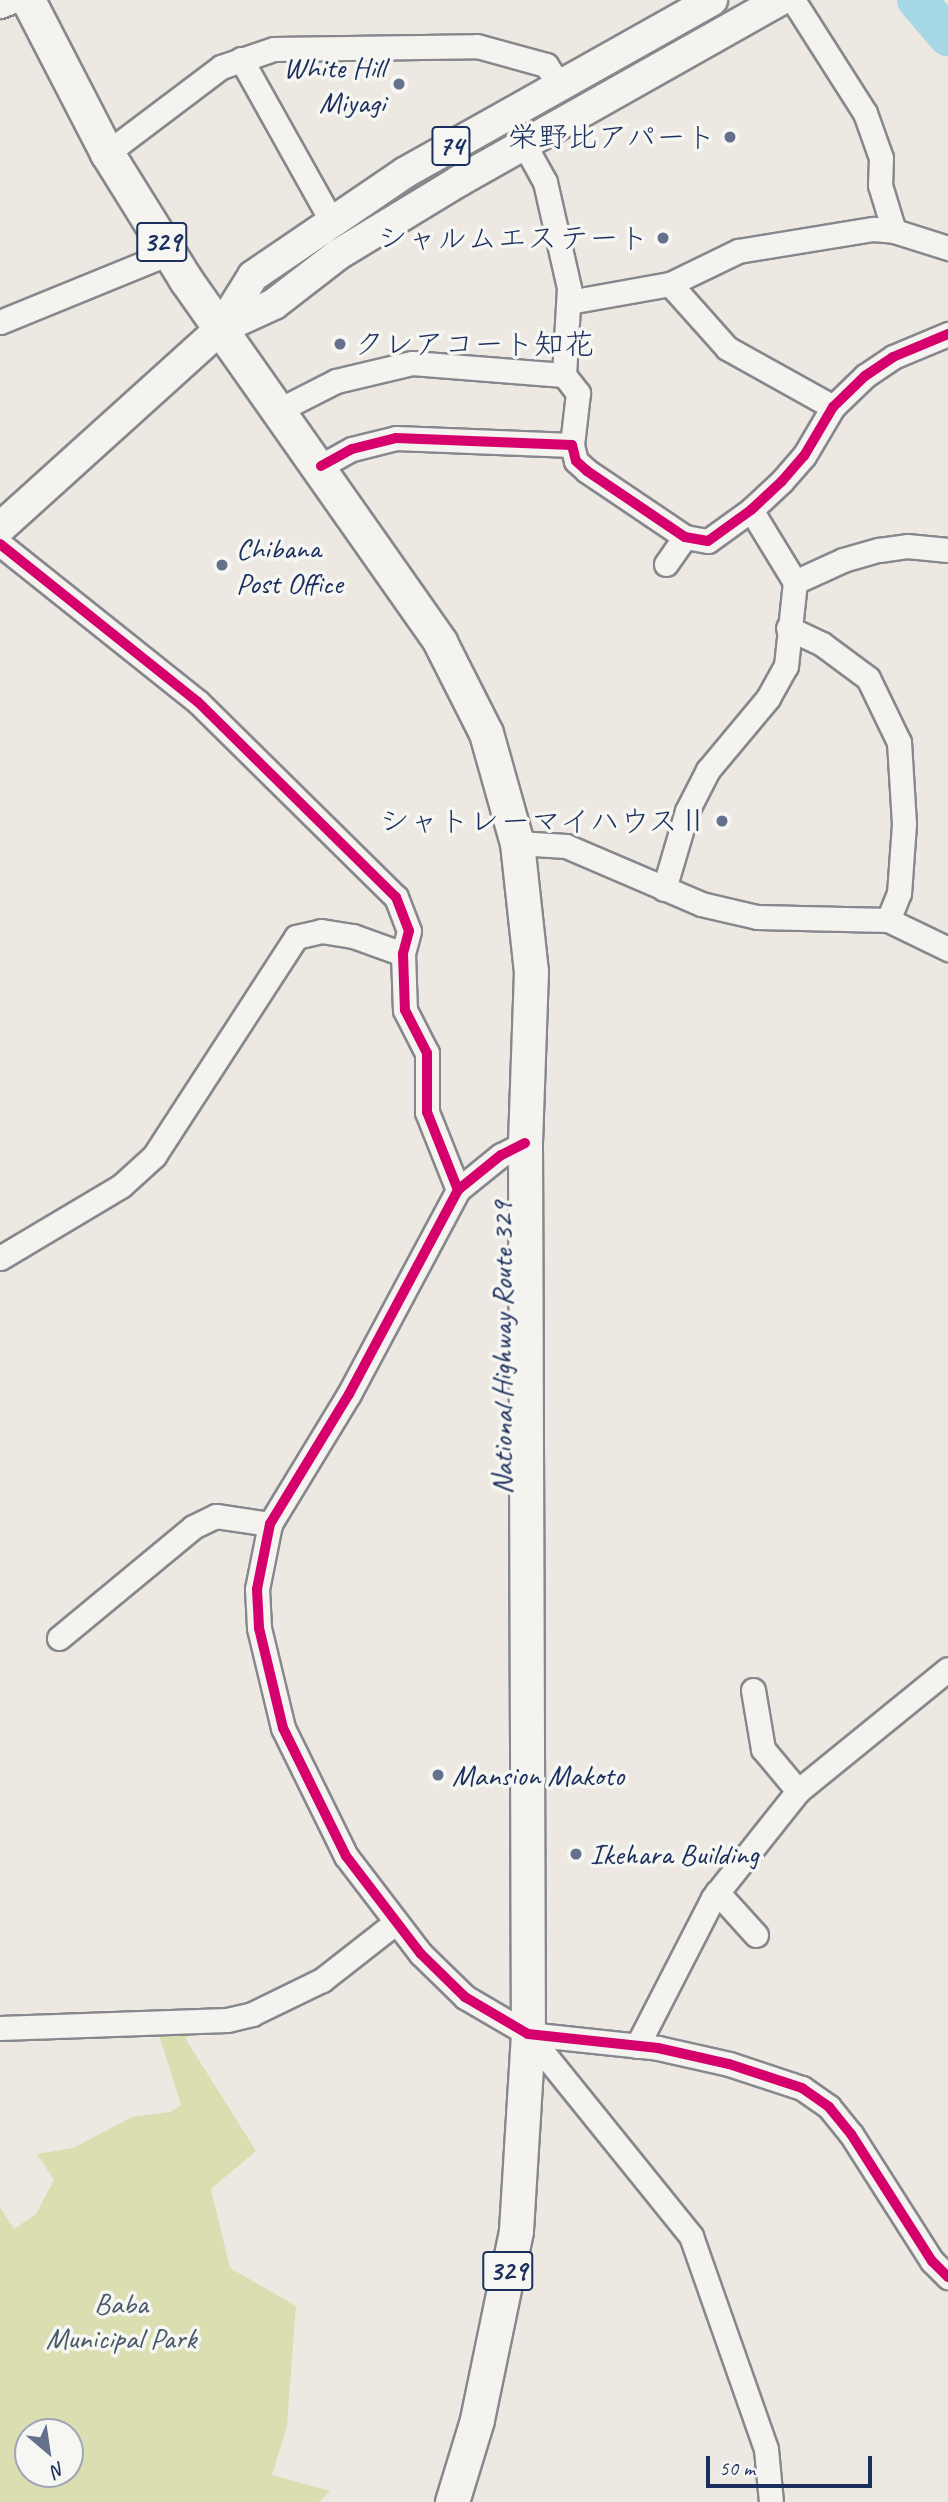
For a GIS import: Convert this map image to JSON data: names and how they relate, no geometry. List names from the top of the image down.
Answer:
{
  "streets": {
    "highway": ["329", "National Highway Route 329"],
    "main road": ["74"]
  },
  "crossings": [
    ["74", "National Highway Route 329"]
  ],
  "parks": ["Baba Municipal Park"],
  "places": [
    "White Hill Miyagi",
    "栄野比アパート",
    "シャルムエステート",
    "クレアコート知花",
    "Chibana Post Office",
    "シャトレーマイハウスⅡ",
    "Mansion Makoto",
    "Ikehara Building"
  ],
  "scale_bar": "50 m",
  "north": "bottom right"
}
